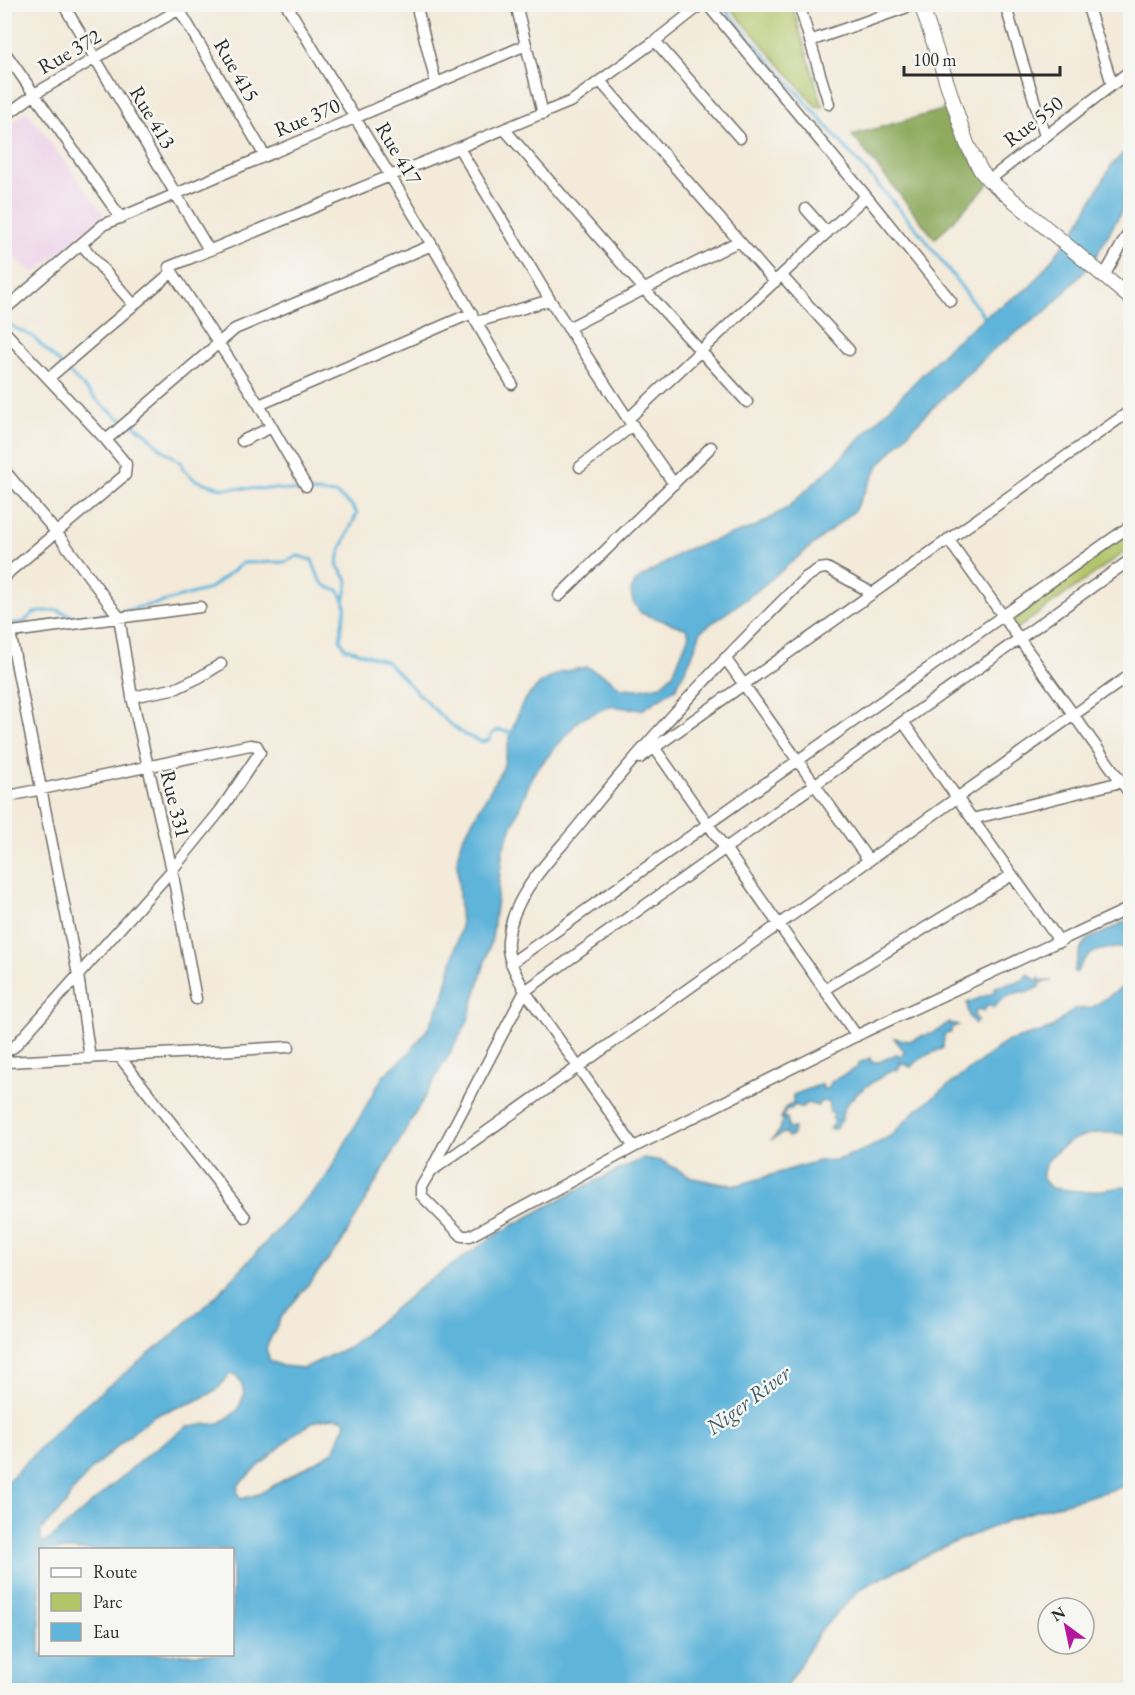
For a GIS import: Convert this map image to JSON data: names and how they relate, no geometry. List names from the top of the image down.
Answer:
{
  "streets": {
    "street": [
      "Rue 372",
      "Rue 415",
      "Rue 413",
      "Rue 370",
      "Rue 550",
      "Rue 417",
      "Rue 331"
    ]
  },
  "crossings": [
    ["Rue 372", "Rue 415"],
    ["Rue 372", "Rue 413"],
    ["Rue 415", "Rue 370"],
    ["Rue 413", "Rue 370"],
    ["Rue 370", "Rue 417"]
  ],
  "water": ["Niger River"],
  "legend": ["Route", "Parc", "Eau"],
  "scale_bar": "100 m",
  "north": "top left"
}
